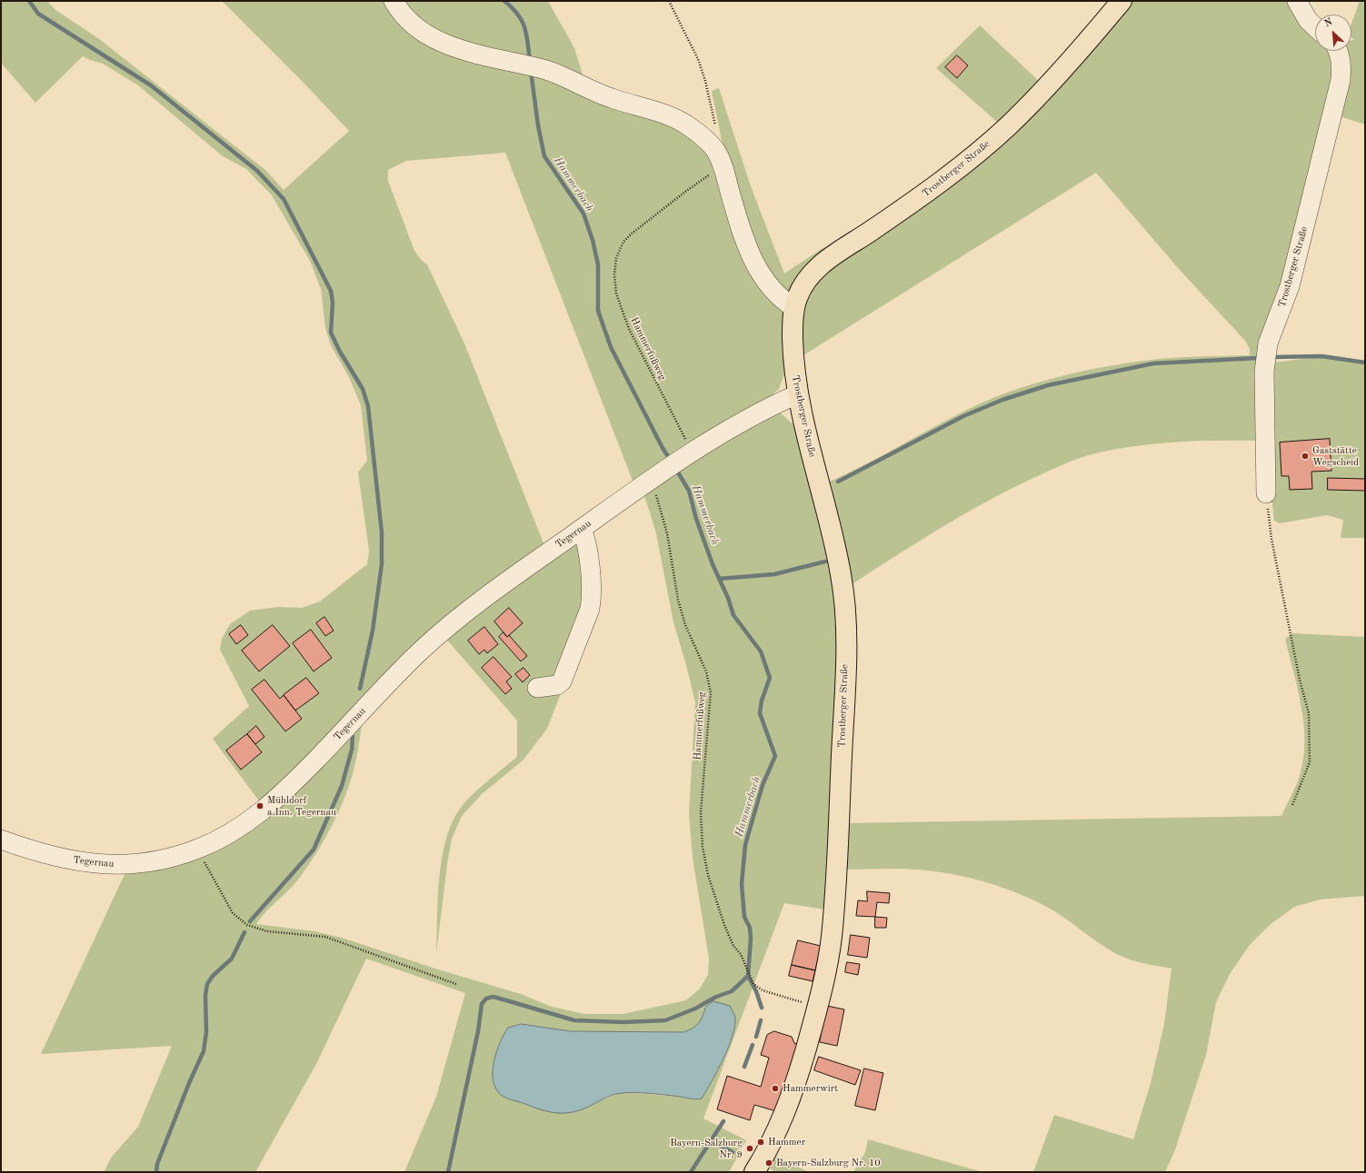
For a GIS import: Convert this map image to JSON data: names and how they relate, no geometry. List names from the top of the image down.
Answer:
{
  "streets": {
    "main road": ["Trostberger Straße"],
    "street": ["Tegernau"],
    "path": ["Hammerfußweg"]
  },
  "crossings": [
    ["Trostberger Straße", "Hammerfußweg"],
    ["Trostberger Straße", "Tegernau"],
    ["Hammerfußweg", "Tegernau"]
  ],
  "water": ["Hammerbach"],
  "places": [
    "Gaststätte Wegscheid",
    "Mühldorf a.Inn, Tegernau",
    "Hammerwirt",
    "Hammer",
    "Bayern-Salzburg Nr. 9",
    "Bayern-Salzburg Nr. 10"
  ],
  "north": "top left"
}
